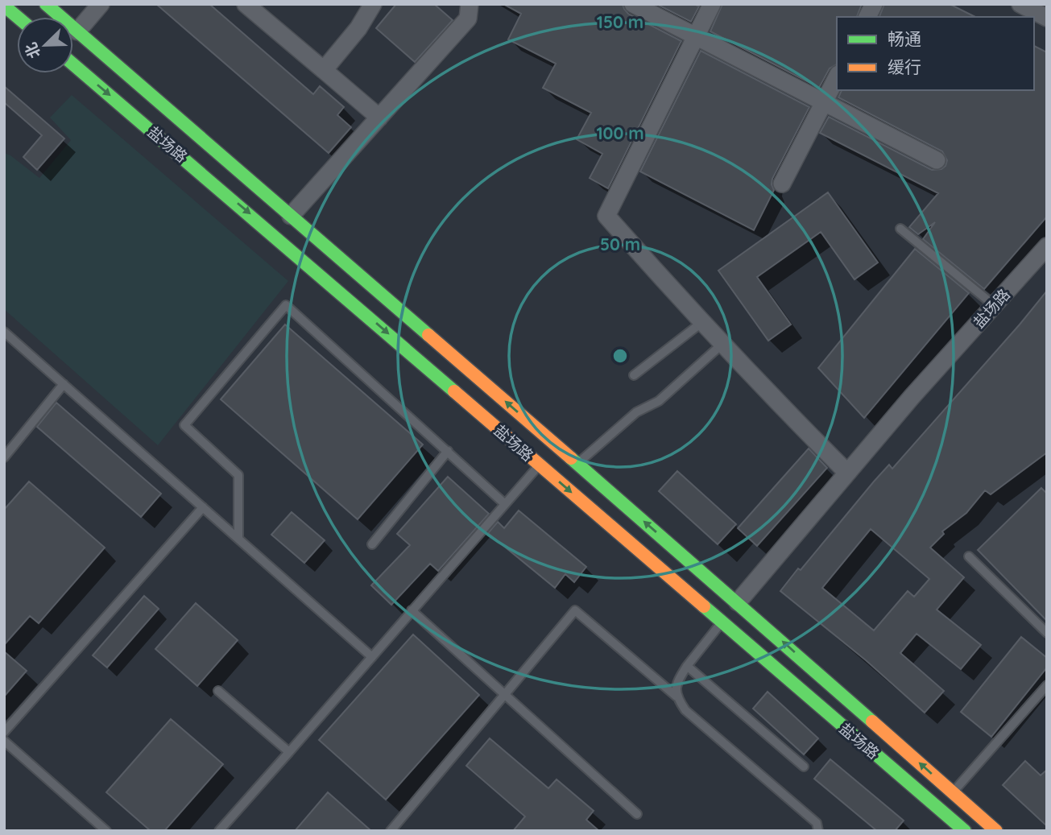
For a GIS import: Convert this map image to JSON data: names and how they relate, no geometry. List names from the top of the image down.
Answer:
{
  "streets": {
    "main road": ["盐场路"]
  },
  "legend": ["畅通", "缓行"],
  "north": "bottom left",
  "rings": ["150 m", "100 m", "50 m"]
}
